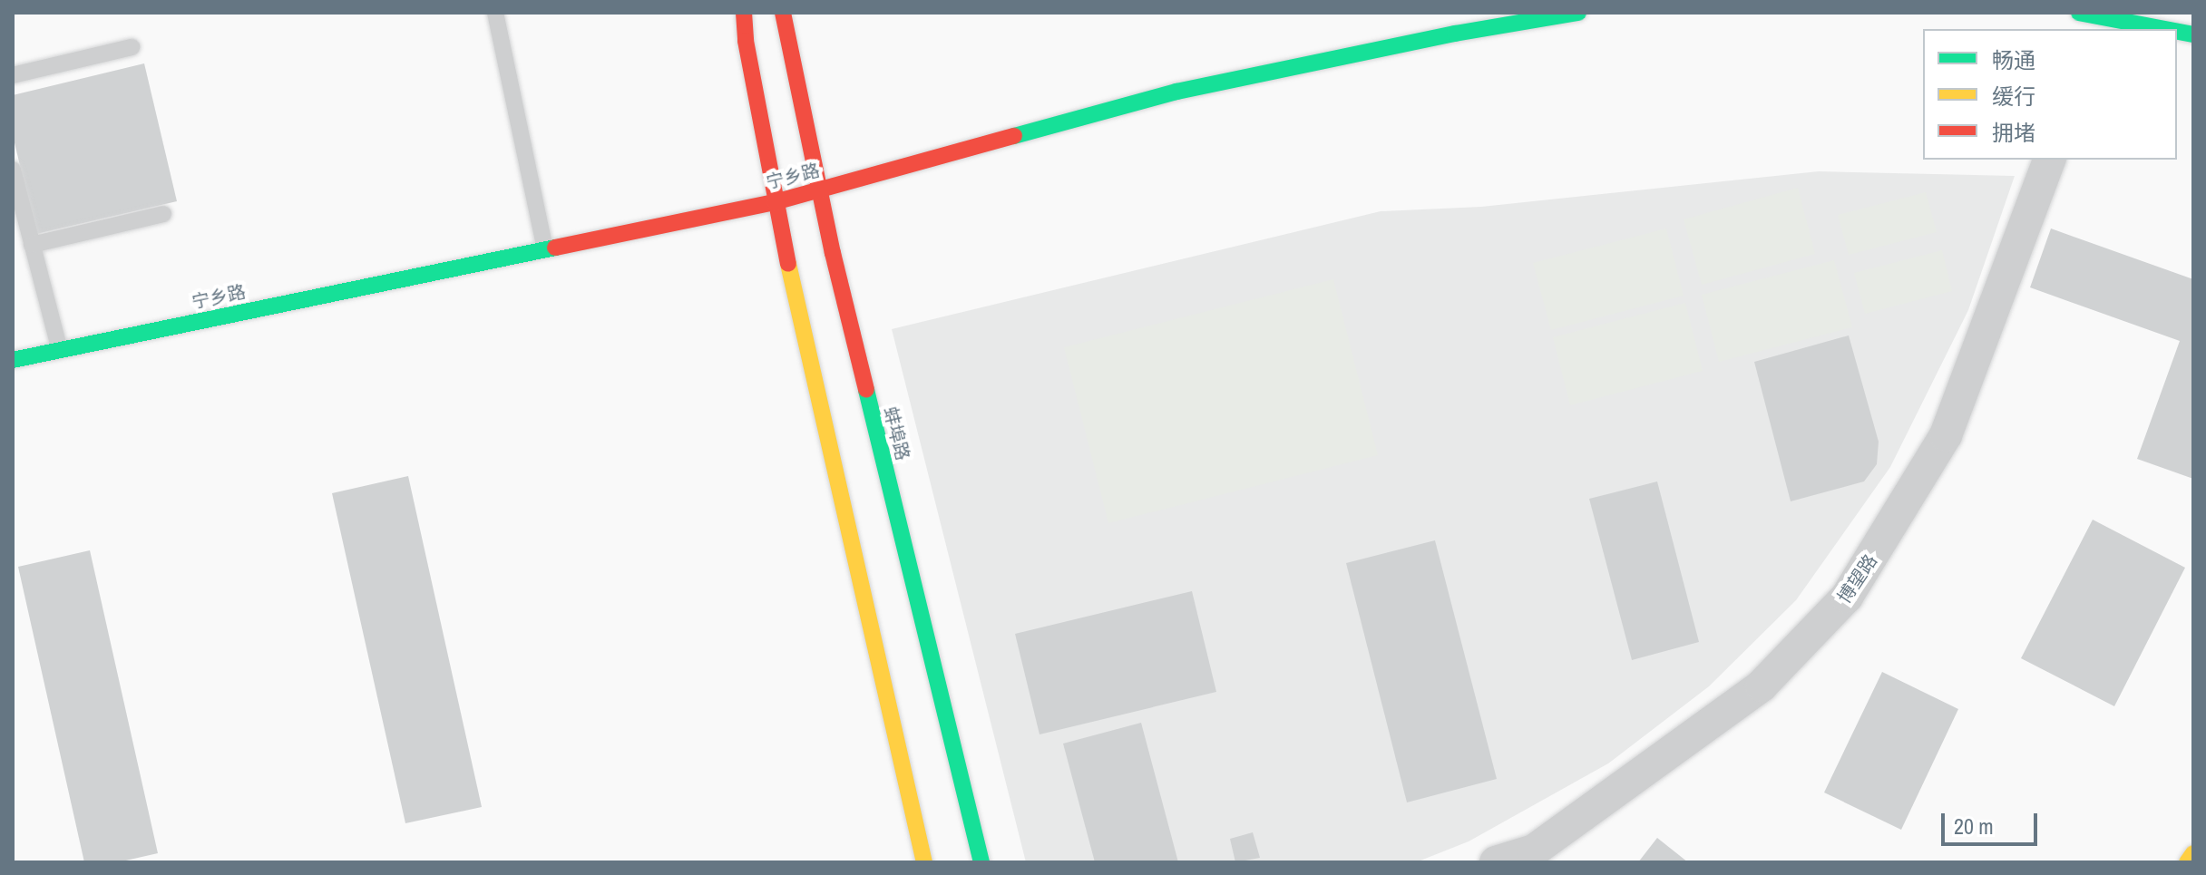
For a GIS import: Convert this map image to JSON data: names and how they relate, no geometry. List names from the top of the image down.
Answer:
{
  "streets": {
    "main road": ["宁乡路", "蚌埠路"],
    "street": ["博望路"]
  },
  "crossings": [
    ["宁乡路", "蚌埠路"]
  ],
  "legend": ["畅通", "缓行", "拥堵"],
  "scale_bar": "20 m"
}
